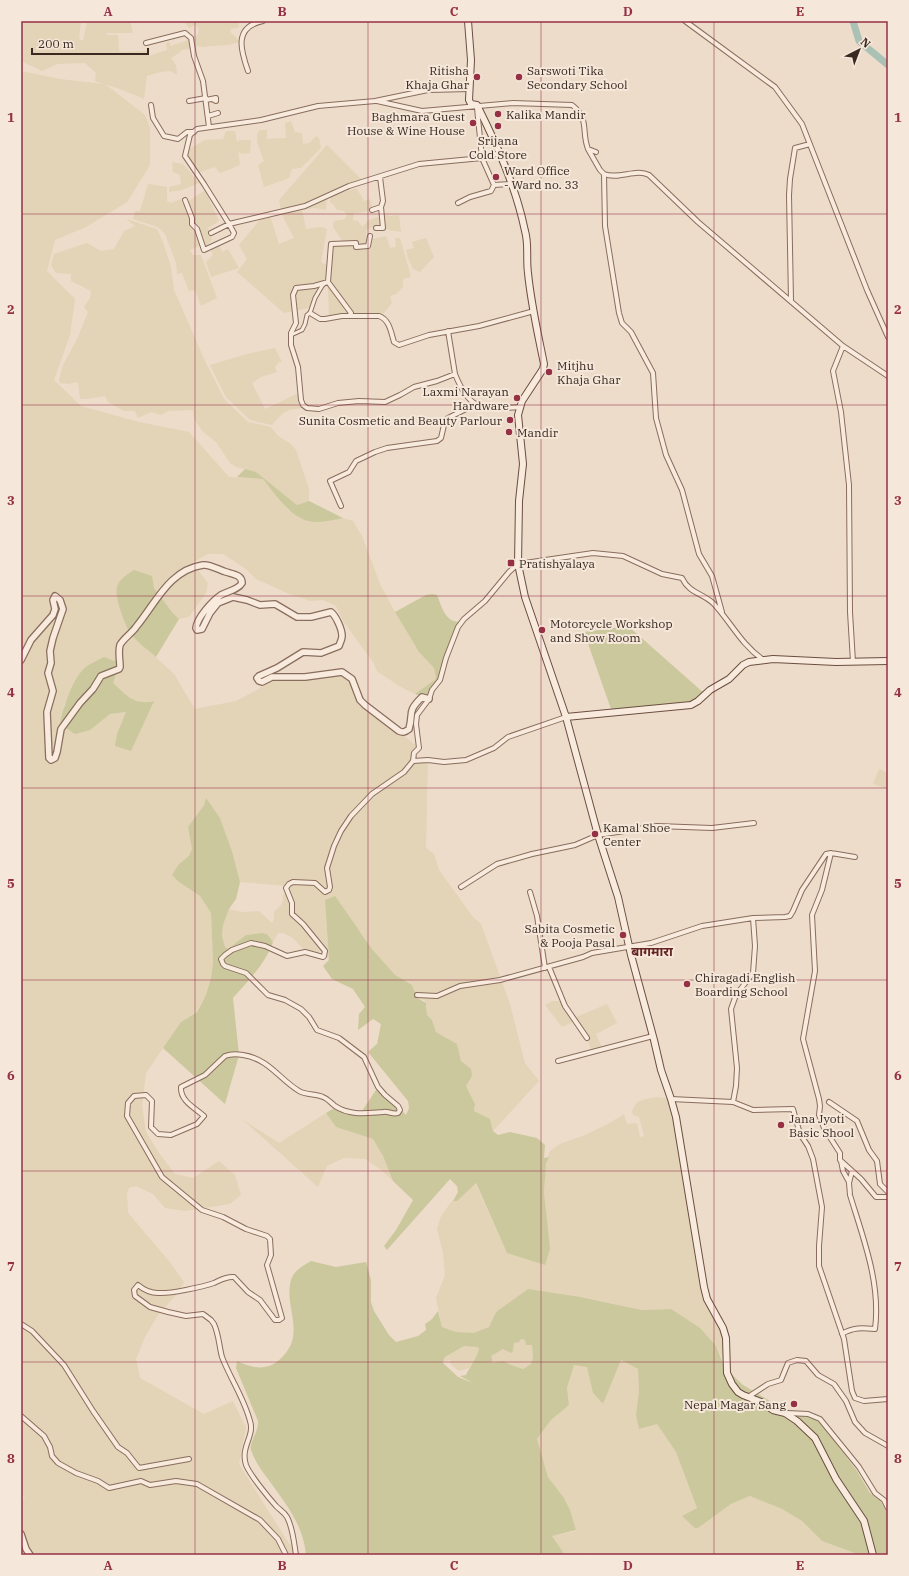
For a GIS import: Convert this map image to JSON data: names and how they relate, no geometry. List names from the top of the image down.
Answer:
{
  "districts": ["बागमारा"],
  "places": {
    "other": [
      "Ritisha Khaja Ghar",
      "Sarswoti Tika Secondary School",
      "Kalika Mandir",
      "Baghmara Guest House & Wine House",
      "Srijana Cold Store",
      "Ward Office - Ward no. 33",
      "Mitjhu Khaja Ghar",
      "Laxmi Narayan Hardware",
      "Sunita Cosmetic and Beauty Parlour",
      "Mandir",
      "Motorcycle Workshop and Show Room",
      "Kamal Shoe Center",
      "Sabita Cosmetic & Pooja Pasal",
      "Chiragadi English Boarding School",
      "Jana Jyoti Basic Shool",
      "Nepal Magar Sang"
    ],
    "transit": ["Pratishyalaya"]
  },
  "scale_bar": "200 m",
  "north": "top right",
  "grid": {
    "columns": [
      "A",
      "B",
      "C",
      "D",
      "E"
    ],
    "rows": [
      "1",
      "2",
      "3",
      "4",
      "5",
      "6",
      "7",
      "8"
    ]
  }
}
